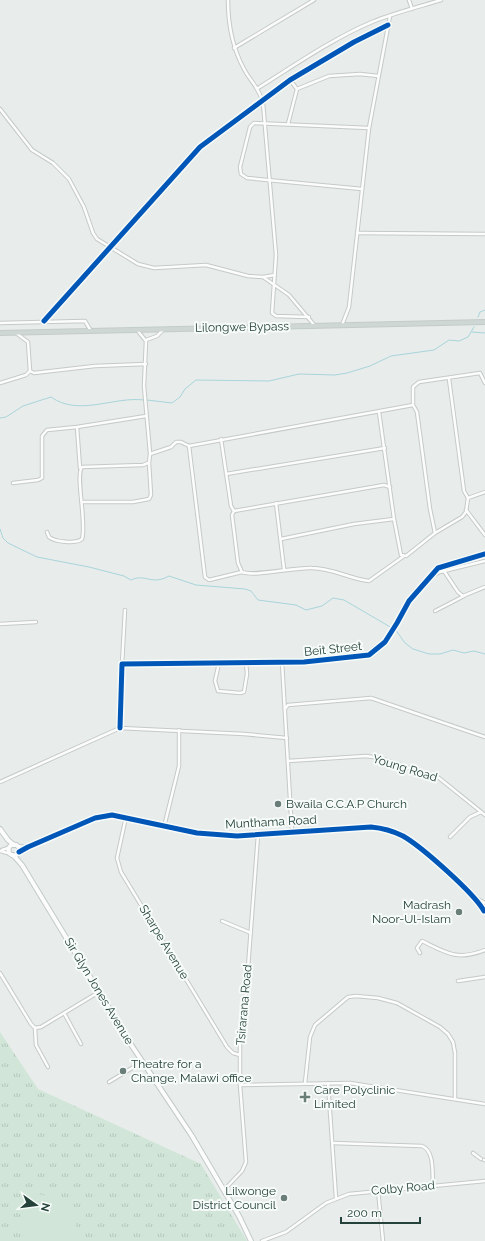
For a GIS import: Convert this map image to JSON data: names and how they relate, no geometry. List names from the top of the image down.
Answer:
{
  "streets": {
    "main road": ["Lilongwe Bypass", "Sir Glyn Jones Avenue"],
    "street": [
      "Beit Street",
      "Young Road",
      "Munthama Road",
      "Sharpe Avenue",
      "Tsirarana Road",
      "Colby Road"
    ]
  },
  "crossings": [
    ["Munthama Road", "Sharpe Avenue"],
    ["Munthama Road", "Tsirarana Road"],
    ["Sharpe Avenue", "Tsirarana Road"],
    ["Sir Glyn Jones Avenue", "Tsirarana Road"]
  ],
  "places": {
    "other": [
      "Bwaila C.C.A.P Church",
      "Madrash Noor-Ul-Islam",
      "Theatre for a Change, Malawi office",
      "Lilwonge District Council"
    ],
    "health": ["Care Polyclinic Limited"]
  },
  "scale_bar": "200 m",
  "north": "right"
}
